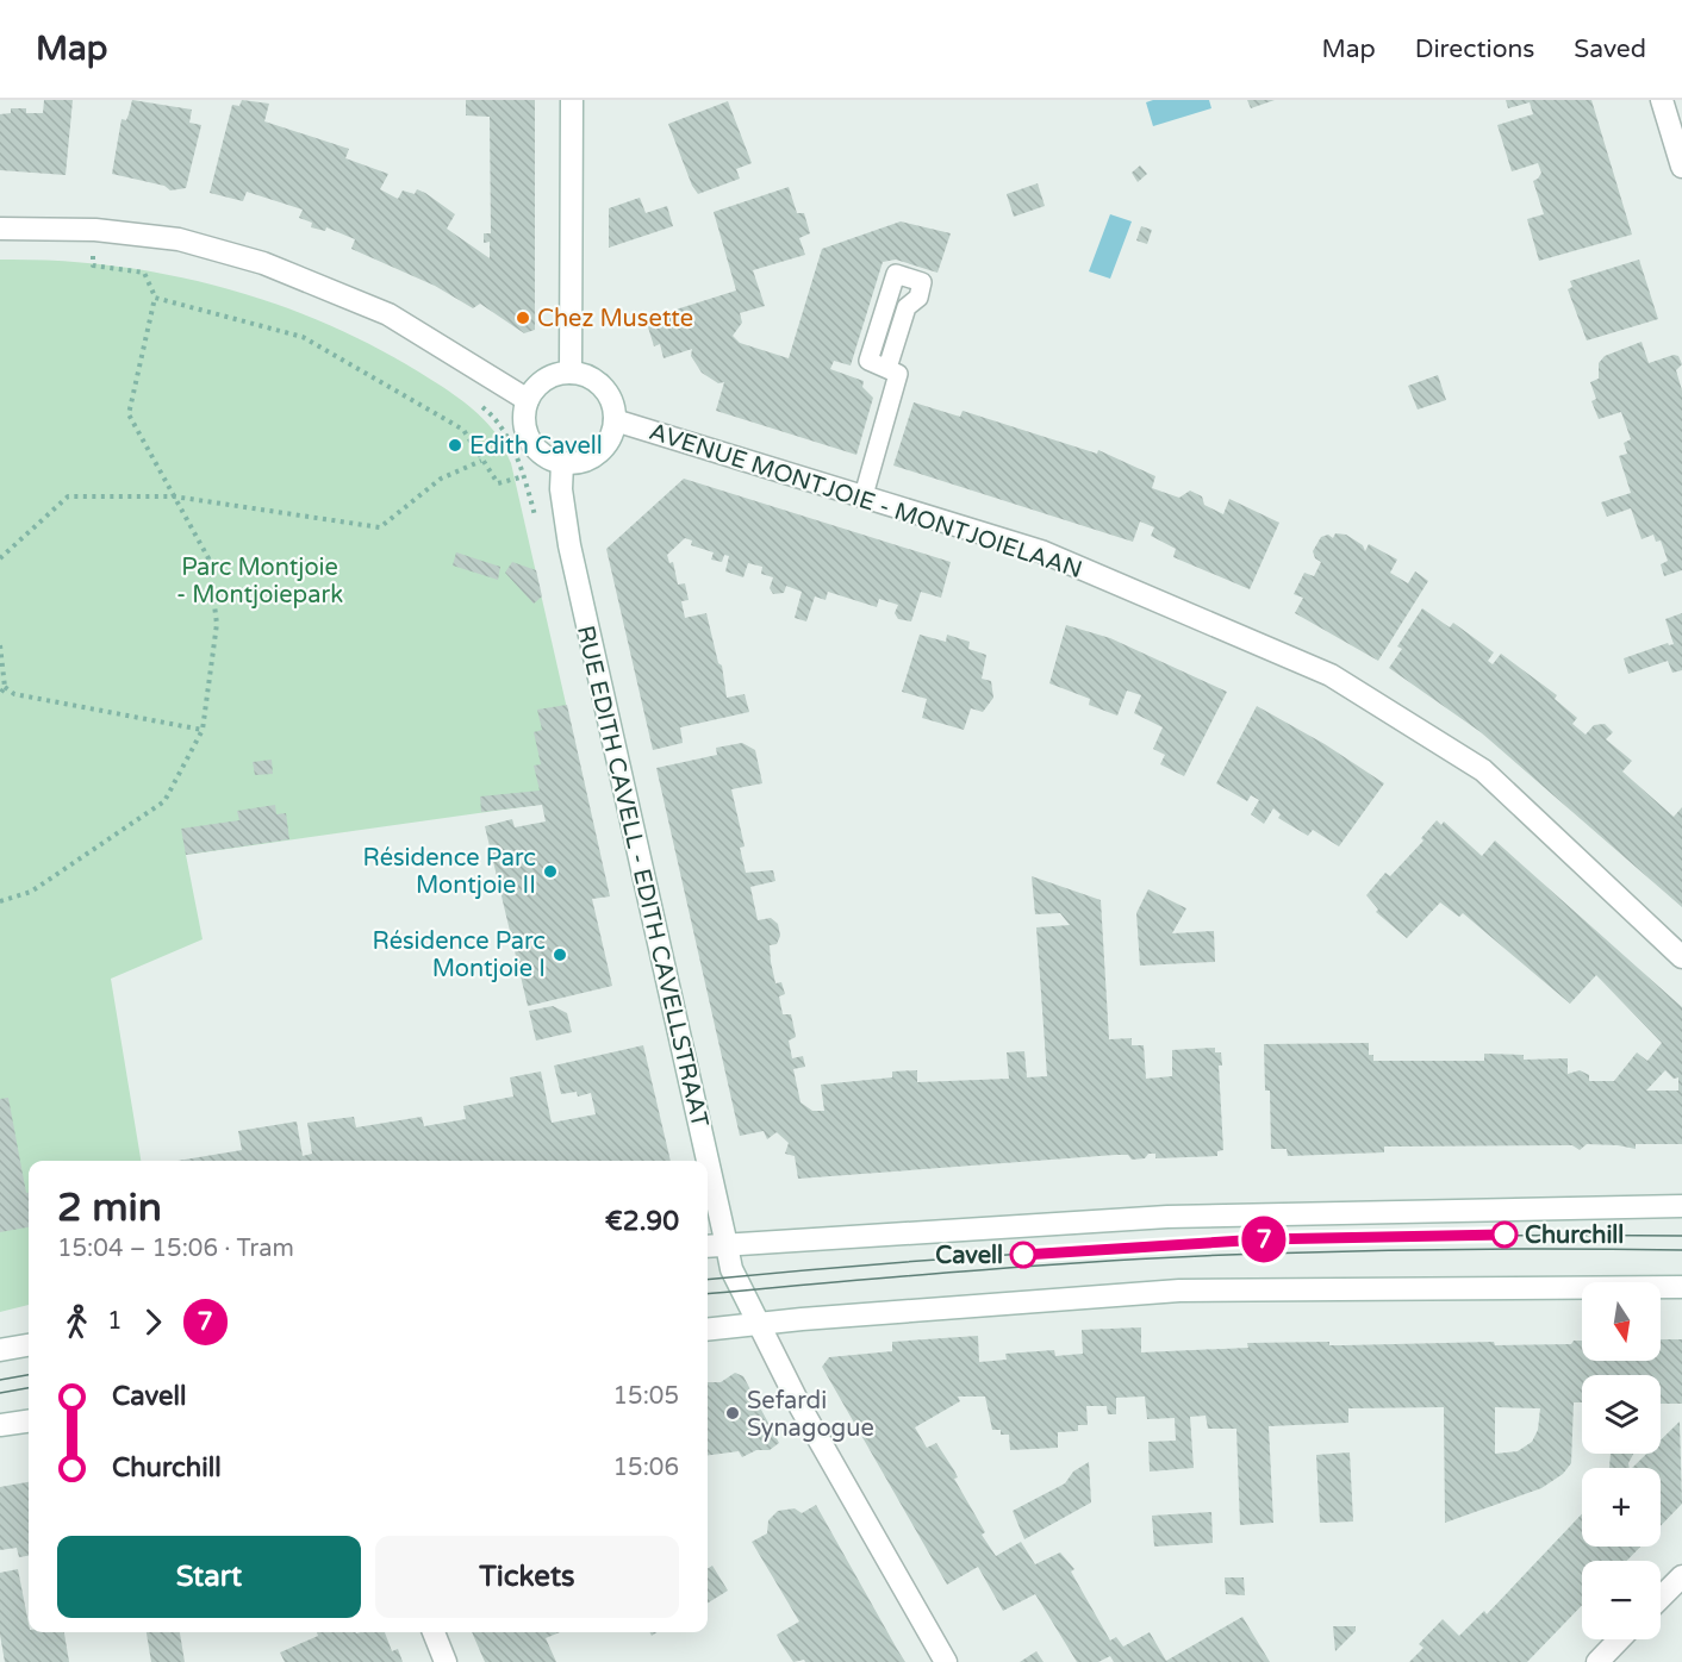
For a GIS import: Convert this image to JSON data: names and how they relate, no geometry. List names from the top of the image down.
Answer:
{
  "streets": {
    "street": ["AVENUE MONTJOIE - MONTJOIELAAN", "RUE EDITH CAVELL - EDITH CAVELLSTRAAT"]
  },
  "crossings": [
    ["AVENUE MONTJOIE - MONTJOIELAAN", "RUE EDITH CAVELL - EDITH CAVELLSTRAAT"]
  ],
  "parks": ["Parc Montjoie - Montjoiepark"],
  "places": [
    "Chez Musette",
    "Edith Cavell",
    "Résidence Parc Montjoie II",
    "Résidence Parc Montjoie I",
    "Churchill",
    "Cavell",
    "Sefardi Synagogue"
  ],
  "lines": ["tram line 7"],
  "north": "bottom",
  "page": {
    "header": "Map",
    "nav": ["Map", "Directions", "Saved"],
    "on_map": "7",
    "heading": ["2 min", "15:04 – 15:06 · Tram", "€2.90"],
    "map_buttons": ["+", "−"],
    "legs": ["1", "7"],
    "list": [
      {
        "name": "Cavell",
        "value": "15:05"
      },
      {
        "name": "Churchill",
        "value": "15:06"
      }
    ],
    "buttons": ["Start", "Tickets"]
  }
}
